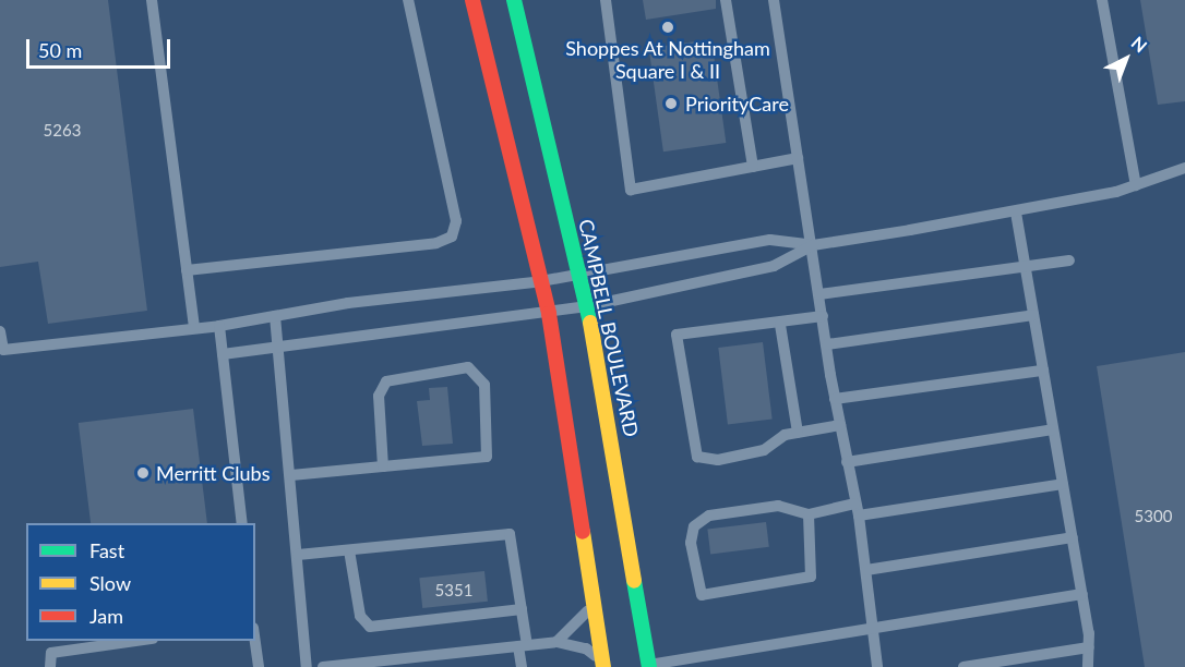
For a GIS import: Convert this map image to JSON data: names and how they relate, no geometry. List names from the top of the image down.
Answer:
{
  "streets": {
    "main road": ["CAMPBELL BOULEVARD"]
  },
  "places": ["Shoppes At Nottingham Square I & II", "PriorityCare", "Merritt Clubs"],
  "house_numbers": ["5263", "5300", "5351"],
  "legend": ["Fast", "Slow", "Jam"],
  "scale_bar": "50 m",
  "north": "top right"
}
